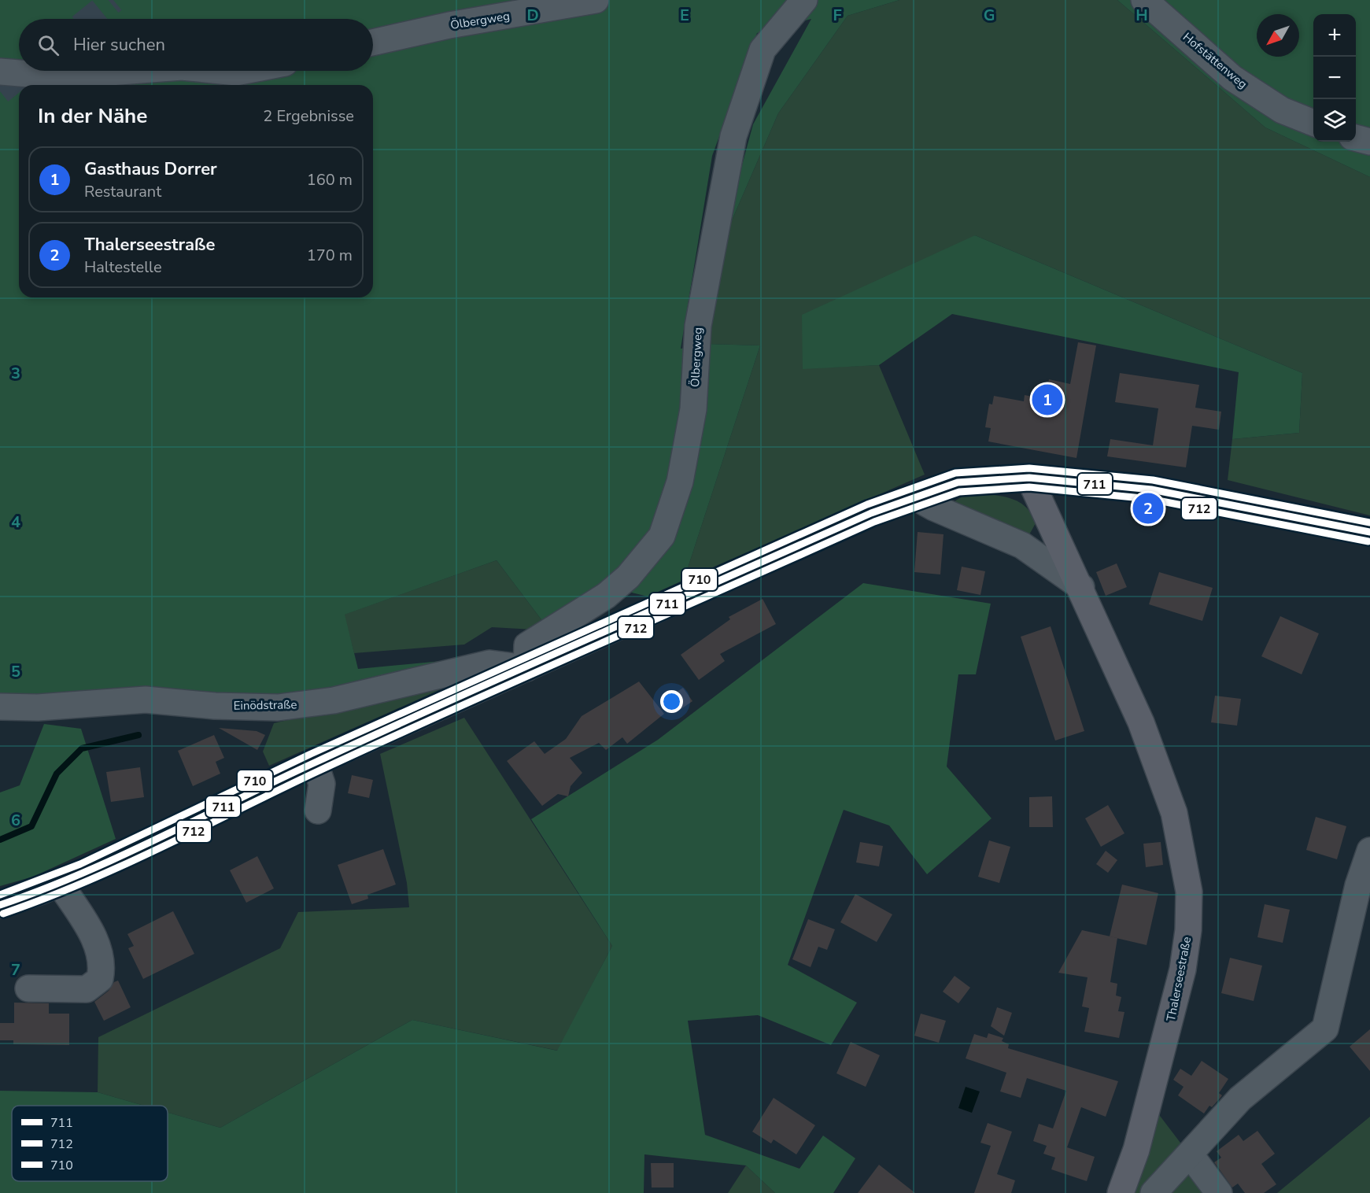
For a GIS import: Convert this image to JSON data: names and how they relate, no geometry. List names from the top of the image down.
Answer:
{
  "streets": {
    "main road": ["Thalerseestraße"],
    "street": ["Ölbergweg", "Hofstättenweg", "Einödstraße"]
  },
  "crossings": [
    ["Ölbergweg", "Einödstraße"]
  ],
  "lines": ["transit line 710", "transit line 711", "transit line 712"],
  "legend": ["711", "712", "710"],
  "north": "bottom left",
  "page": {
    "map_buttons": ["+", "−"],
    "search": "Hier suchen",
    "heading": ["In der Nähe", "2 Ergebnisse"],
    "list": [
      {
        "mark": "1",
        "name": "Gasthaus Dorrer",
        "note": "Restaurant",
        "value": "160 m"
      },
      {
        "mark": "2",
        "name": "Thalerseestraße",
        "note": "Haltestelle",
        "value": "170 m"
      }
    ],
    "pins": ["1", "2"]
  },
  "grid": {
    "columns": [
      "D",
      "E",
      "F",
      "G",
      "H"
    ],
    "rows": [
      "3",
      "4",
      "5",
      "6",
      "7"
    ]
  }
}
